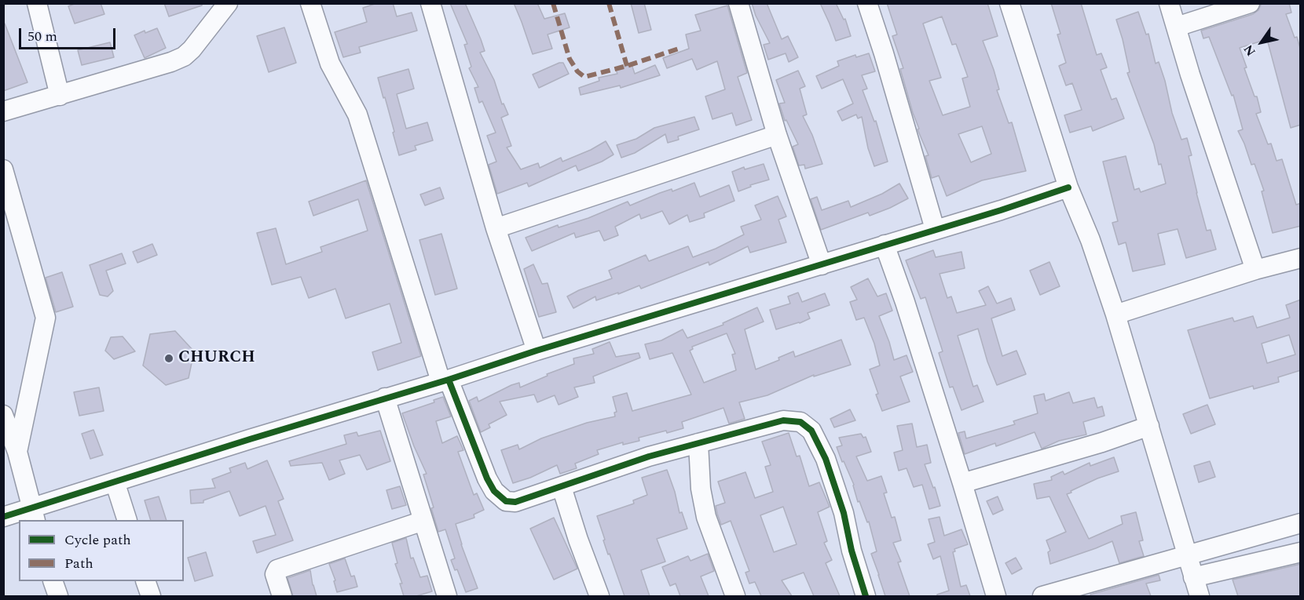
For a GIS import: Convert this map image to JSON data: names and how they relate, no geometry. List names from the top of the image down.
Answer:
{
  "places": ["CHURCH"],
  "legend": ["Cycle path", "Path"],
  "scale_bar": "50 m",
  "north": "bottom left"
}
